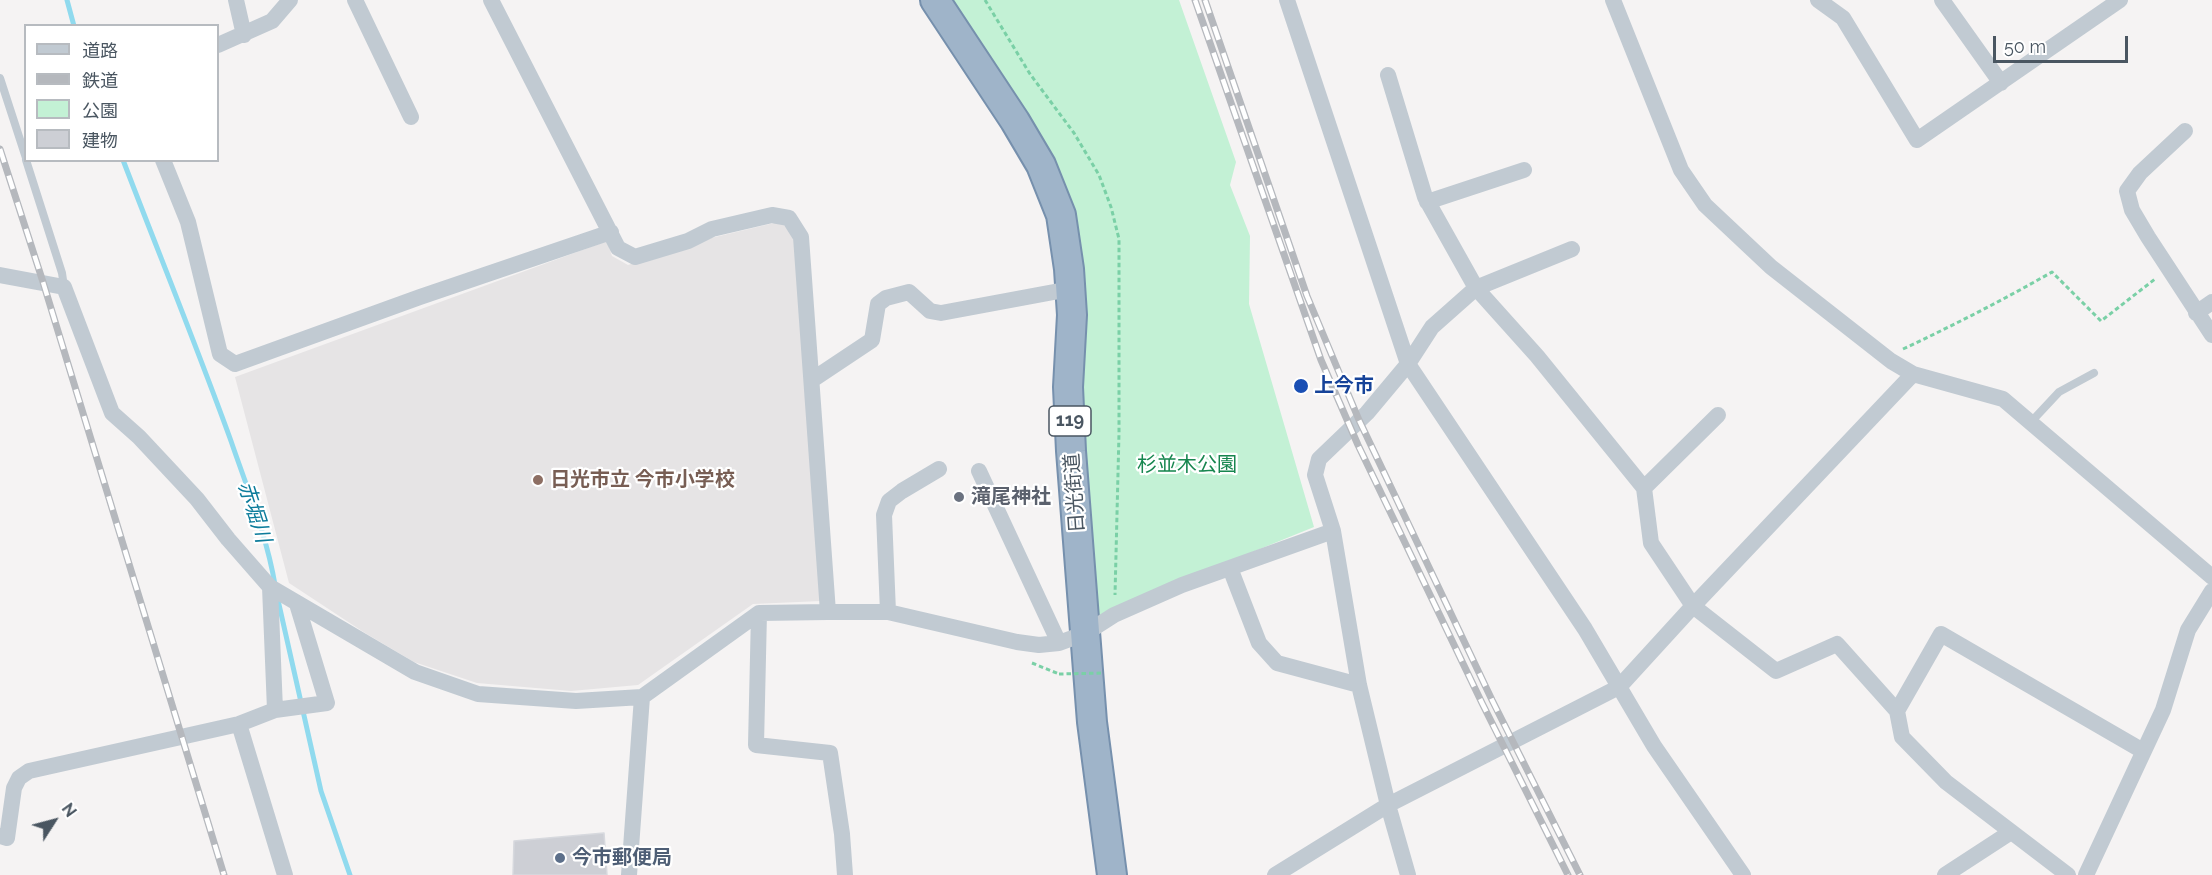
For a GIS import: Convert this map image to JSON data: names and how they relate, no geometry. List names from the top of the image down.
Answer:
{
  "streets": {
    "highway": ["119", "日光街道"]
  },
  "water": ["赤堀川"],
  "parks": ["杉並木公園"],
  "places": [
    "上今市",
    "日光市立 今市小学校",
    "滝尾神社",
    "今市郵便局"
  ],
  "legend": [
    "道路",
    "鉄道",
    "公園",
    "建物"
  ],
  "scale_bar": "50 m",
  "north": "top right"
}
